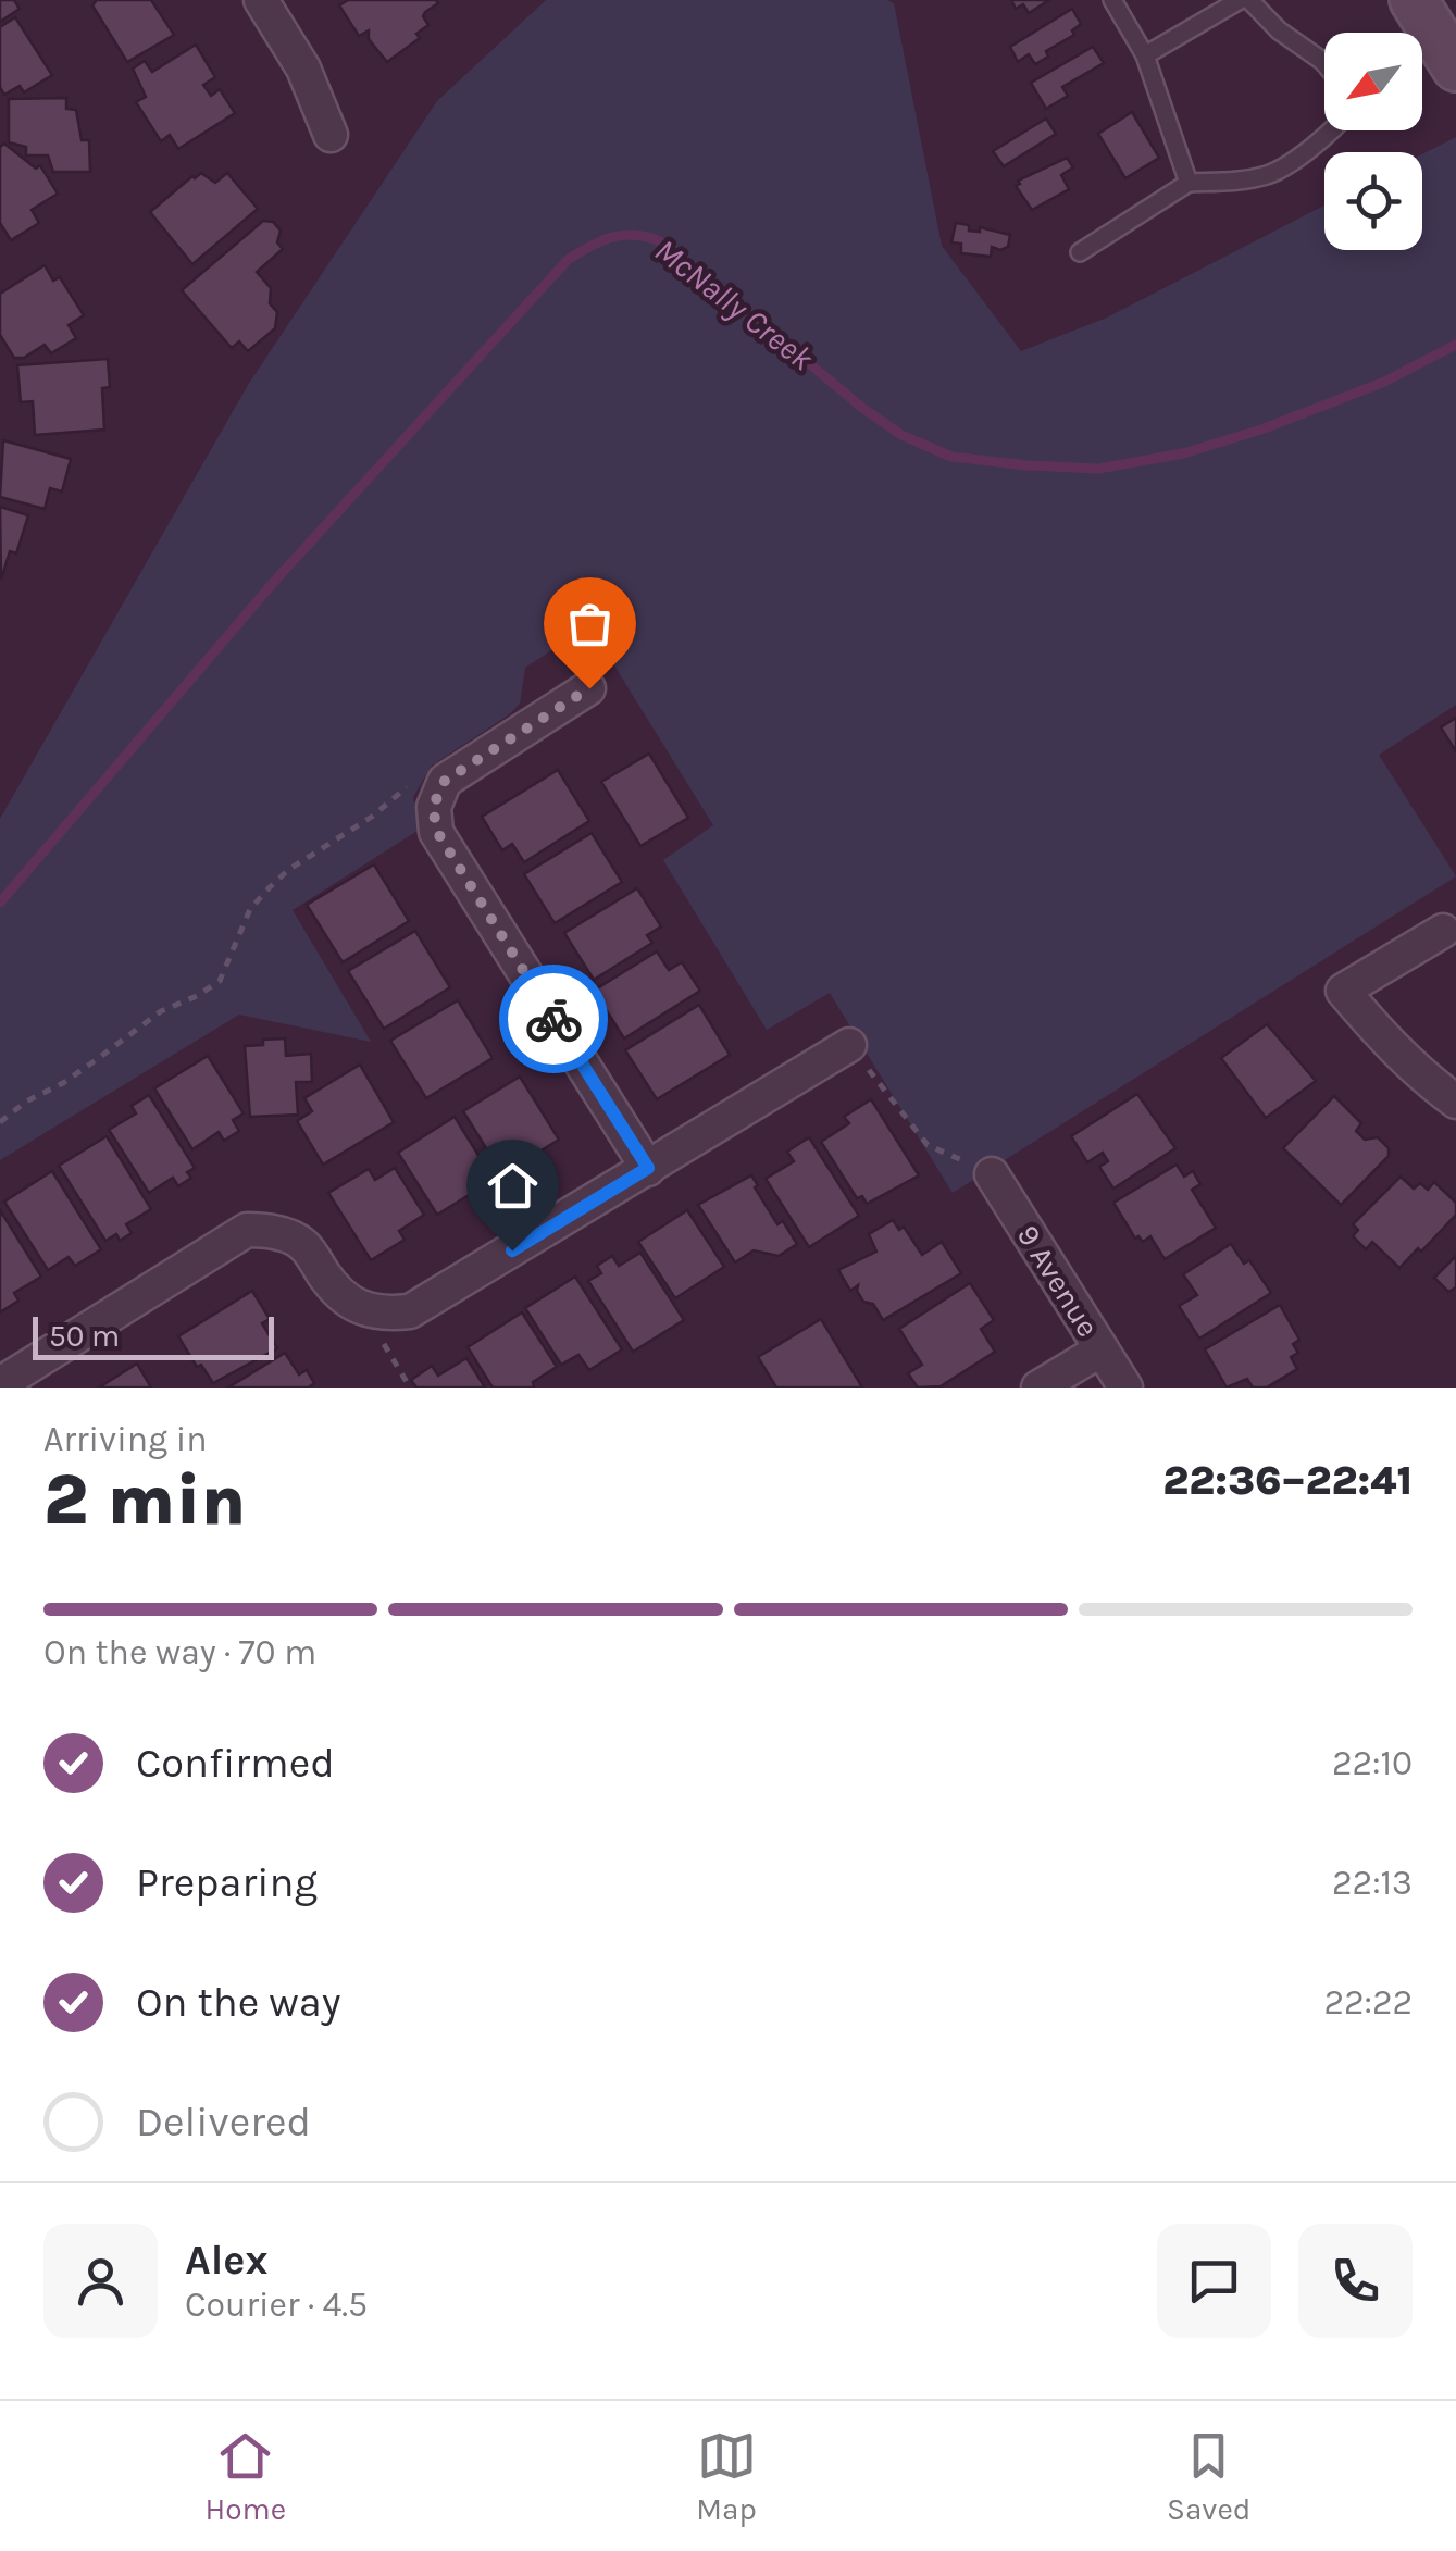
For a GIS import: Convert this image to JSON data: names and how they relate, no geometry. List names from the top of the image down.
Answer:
{
  "streets": {
    "street": ["9 Avenue"]
  },
  "water": ["McNally Creek"],
  "scale_bar": "50 m",
  "north": "bottom left",
  "page": {
    "scale": "50 m",
    "heading": ["2 min", "Arriving in", "22:36–22:41"],
    "panel": ["Alex", "Courier · 4.5"],
    "bar": "On the way · 70 m",
    "list": [
      ["Confirmed", "22:10"],
      ["Preparing", "22:13"],
      ["On the way", "22:22"],
      "Delivered"
    ],
    "tabs": ["Home", "Map", "Saved"]
  }
}
